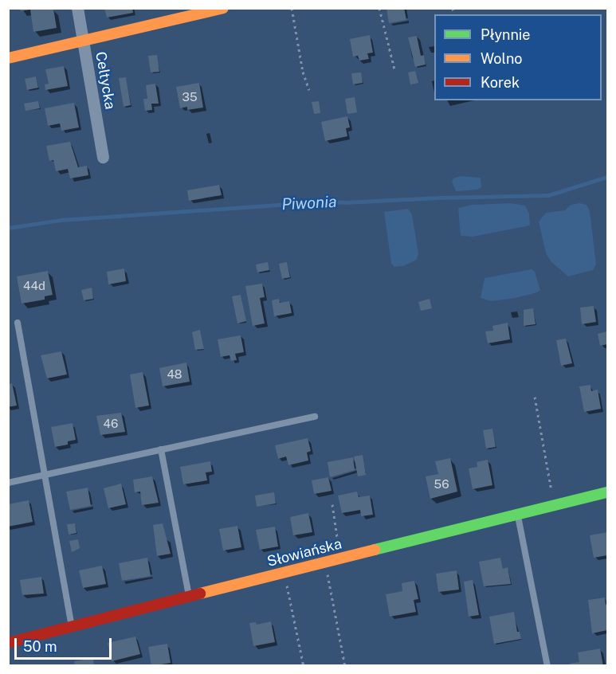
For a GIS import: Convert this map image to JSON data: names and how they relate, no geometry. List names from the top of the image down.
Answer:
{
  "streets": {
    "street": ["Celtycka", "Słowiańska"]
  },
  "water": ["Piwonia"],
  "house_numbers": [
    "35",
    "44d",
    "48",
    "46",
    "56"
  ],
  "legend": ["Płynnie", "Wolno", "Korek"],
  "scale_bar": "50 m"
}
